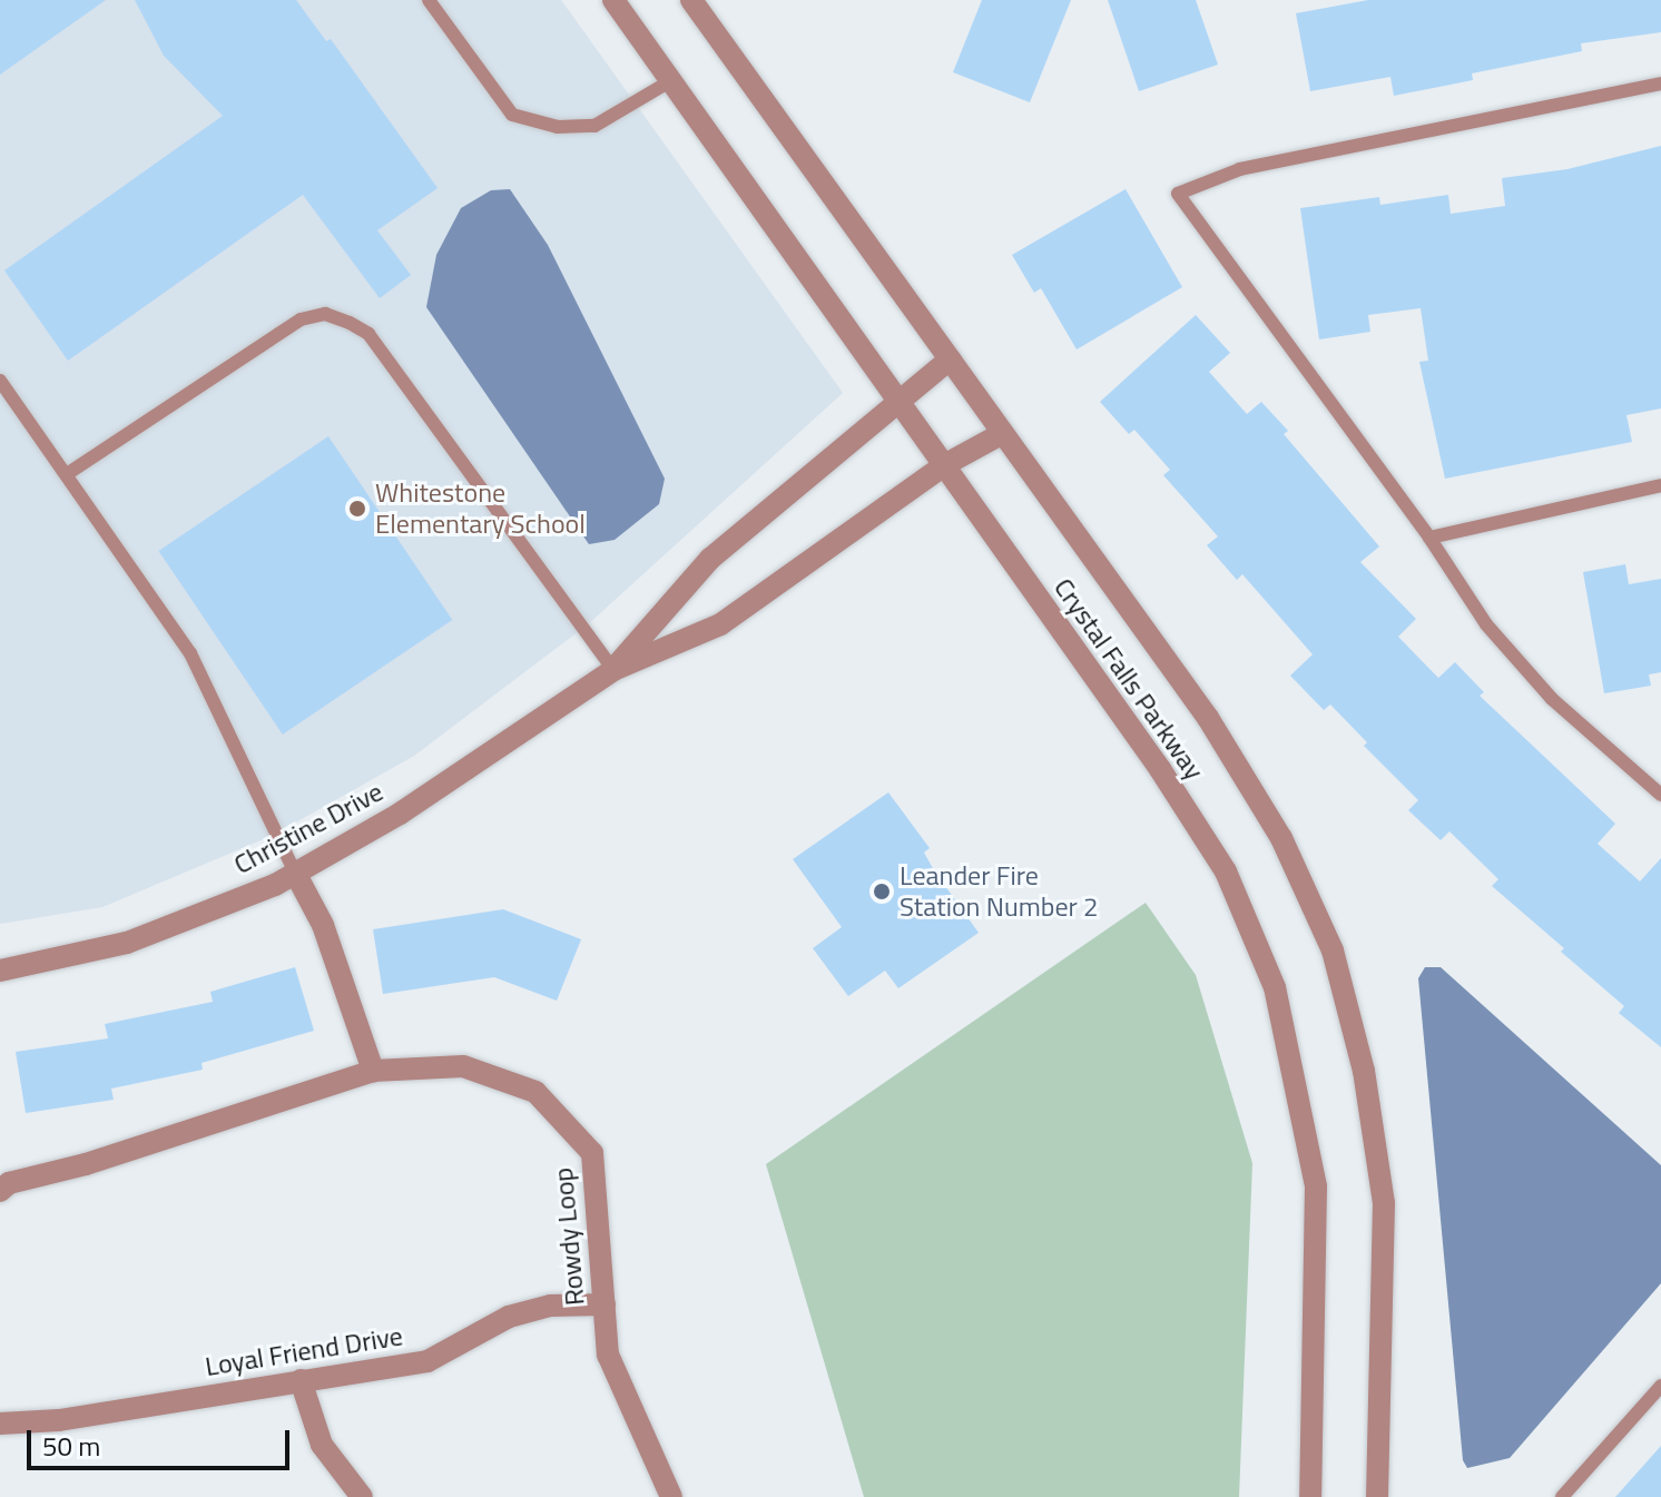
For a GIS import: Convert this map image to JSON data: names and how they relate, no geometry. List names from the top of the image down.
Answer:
{
  "streets": {
    "street": [
      "Crystal Falls Parkway",
      "Christine Drive",
      "Rowdy Loop",
      "Loyal Friend Drive"
    ]
  },
  "crossings": [
    ["Crystal Falls Parkway", "Christine Drive"],
    ["Rowdy Loop", "Loyal Friend Drive"]
  ],
  "places": ["Whitestone Elementary School", "Leander Fire Station Number 2"],
  "scale_bar": "50 m"
}
